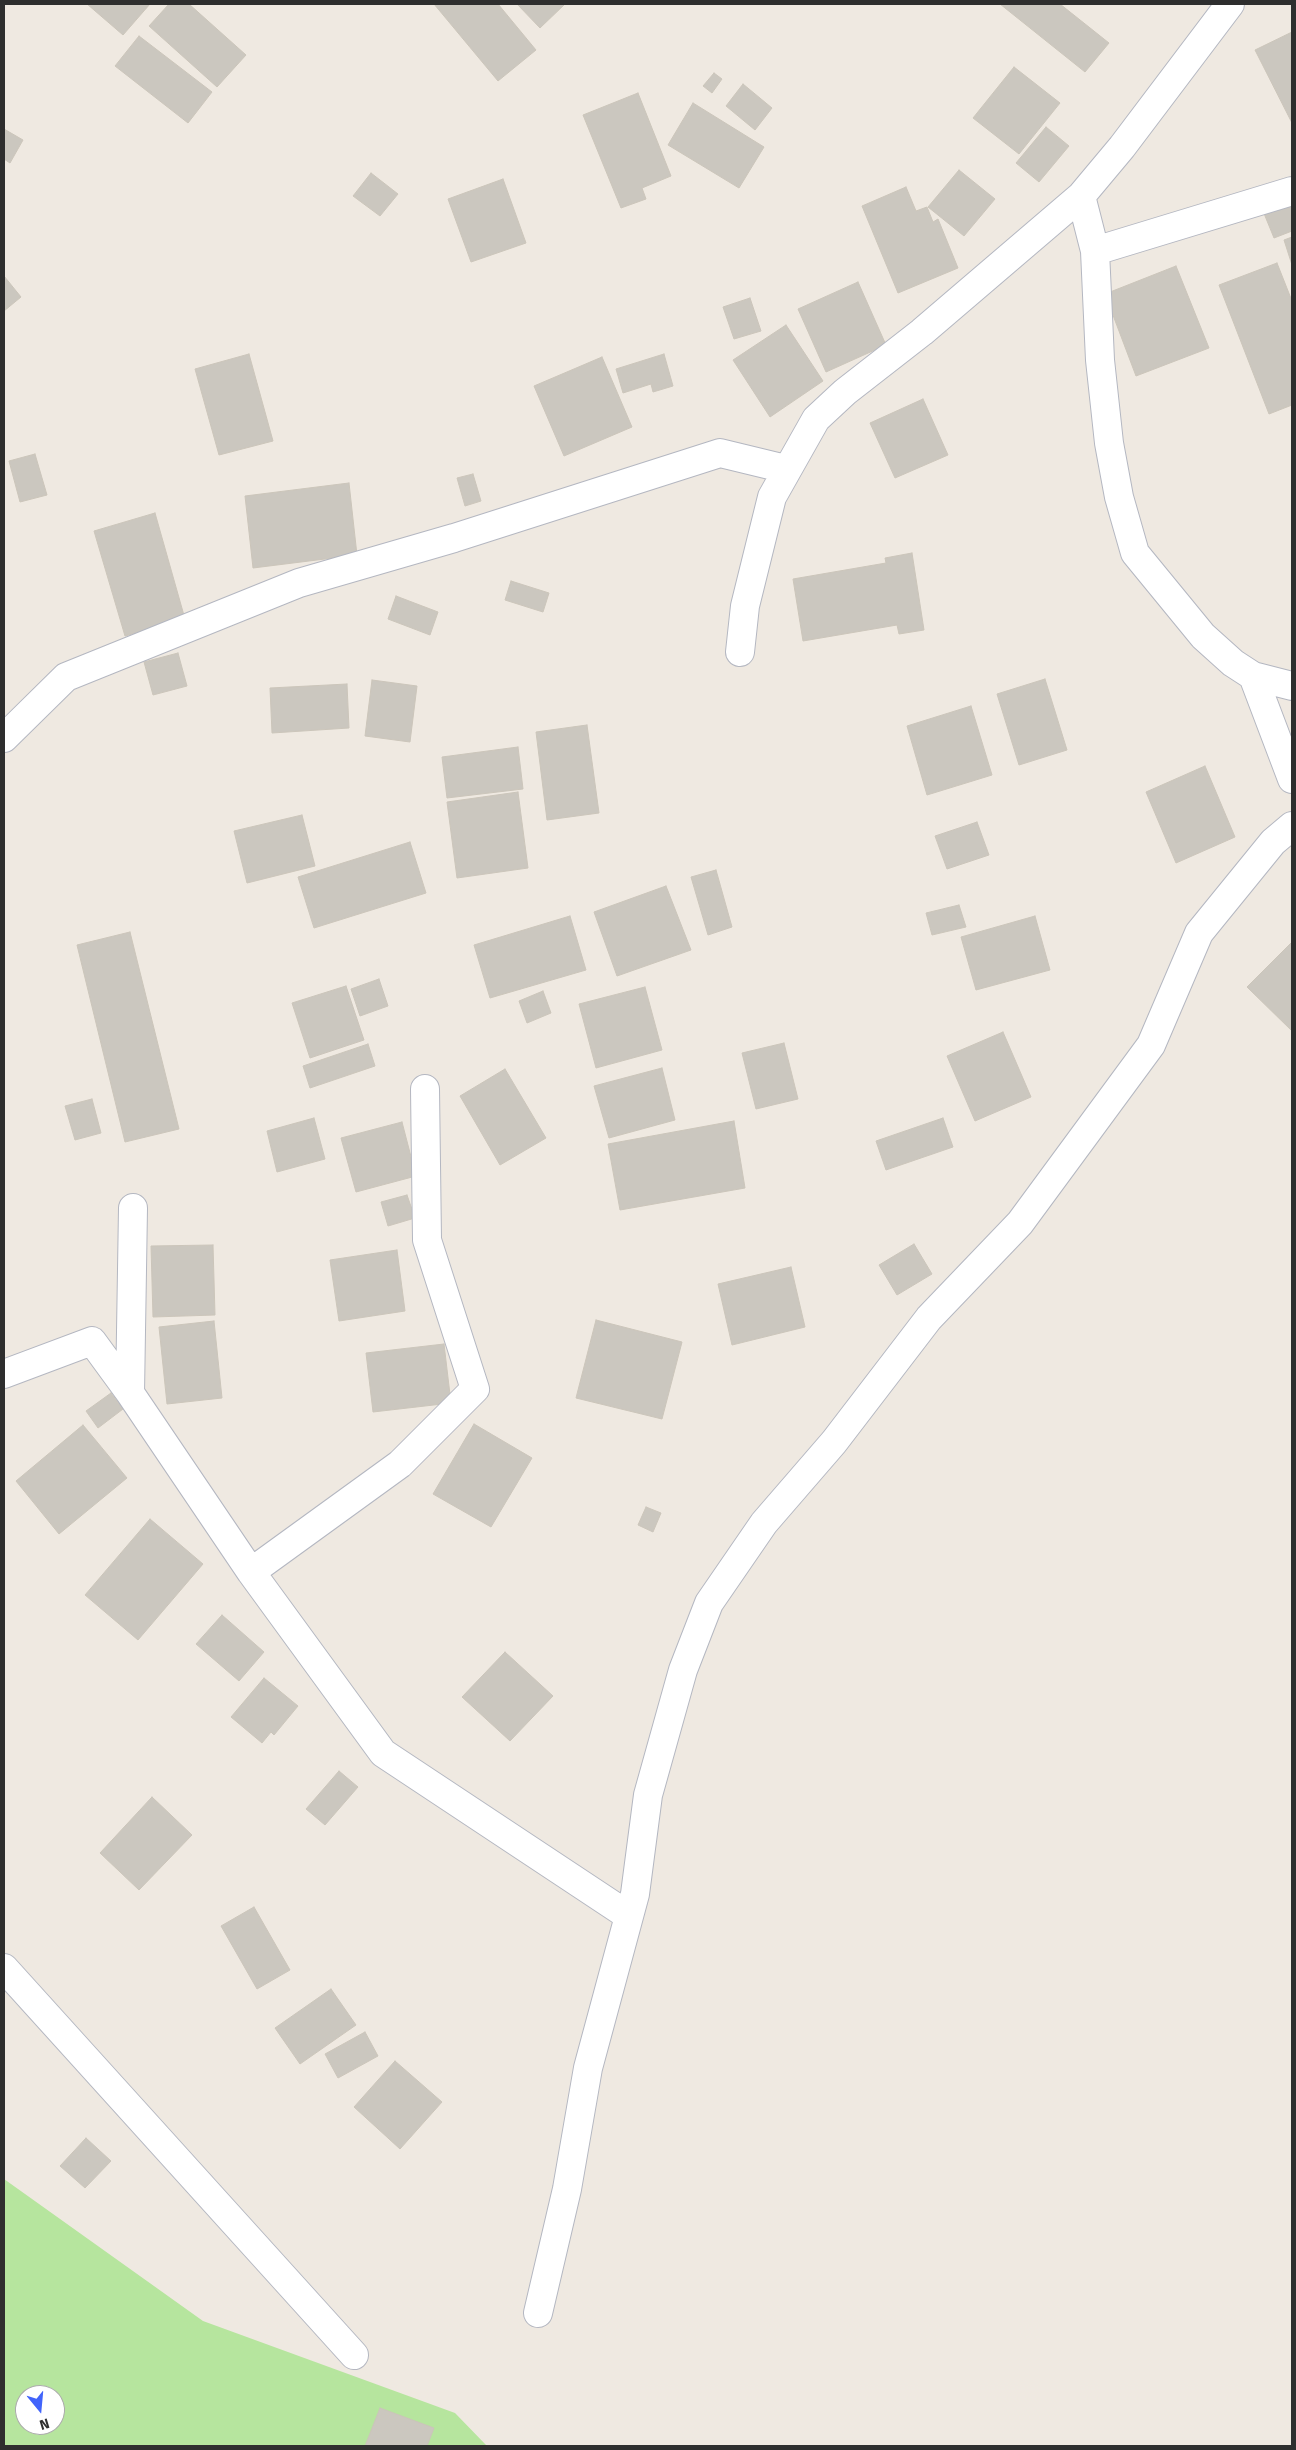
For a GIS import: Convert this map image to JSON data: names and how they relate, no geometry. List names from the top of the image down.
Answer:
{
  "north": "bottom"
}
